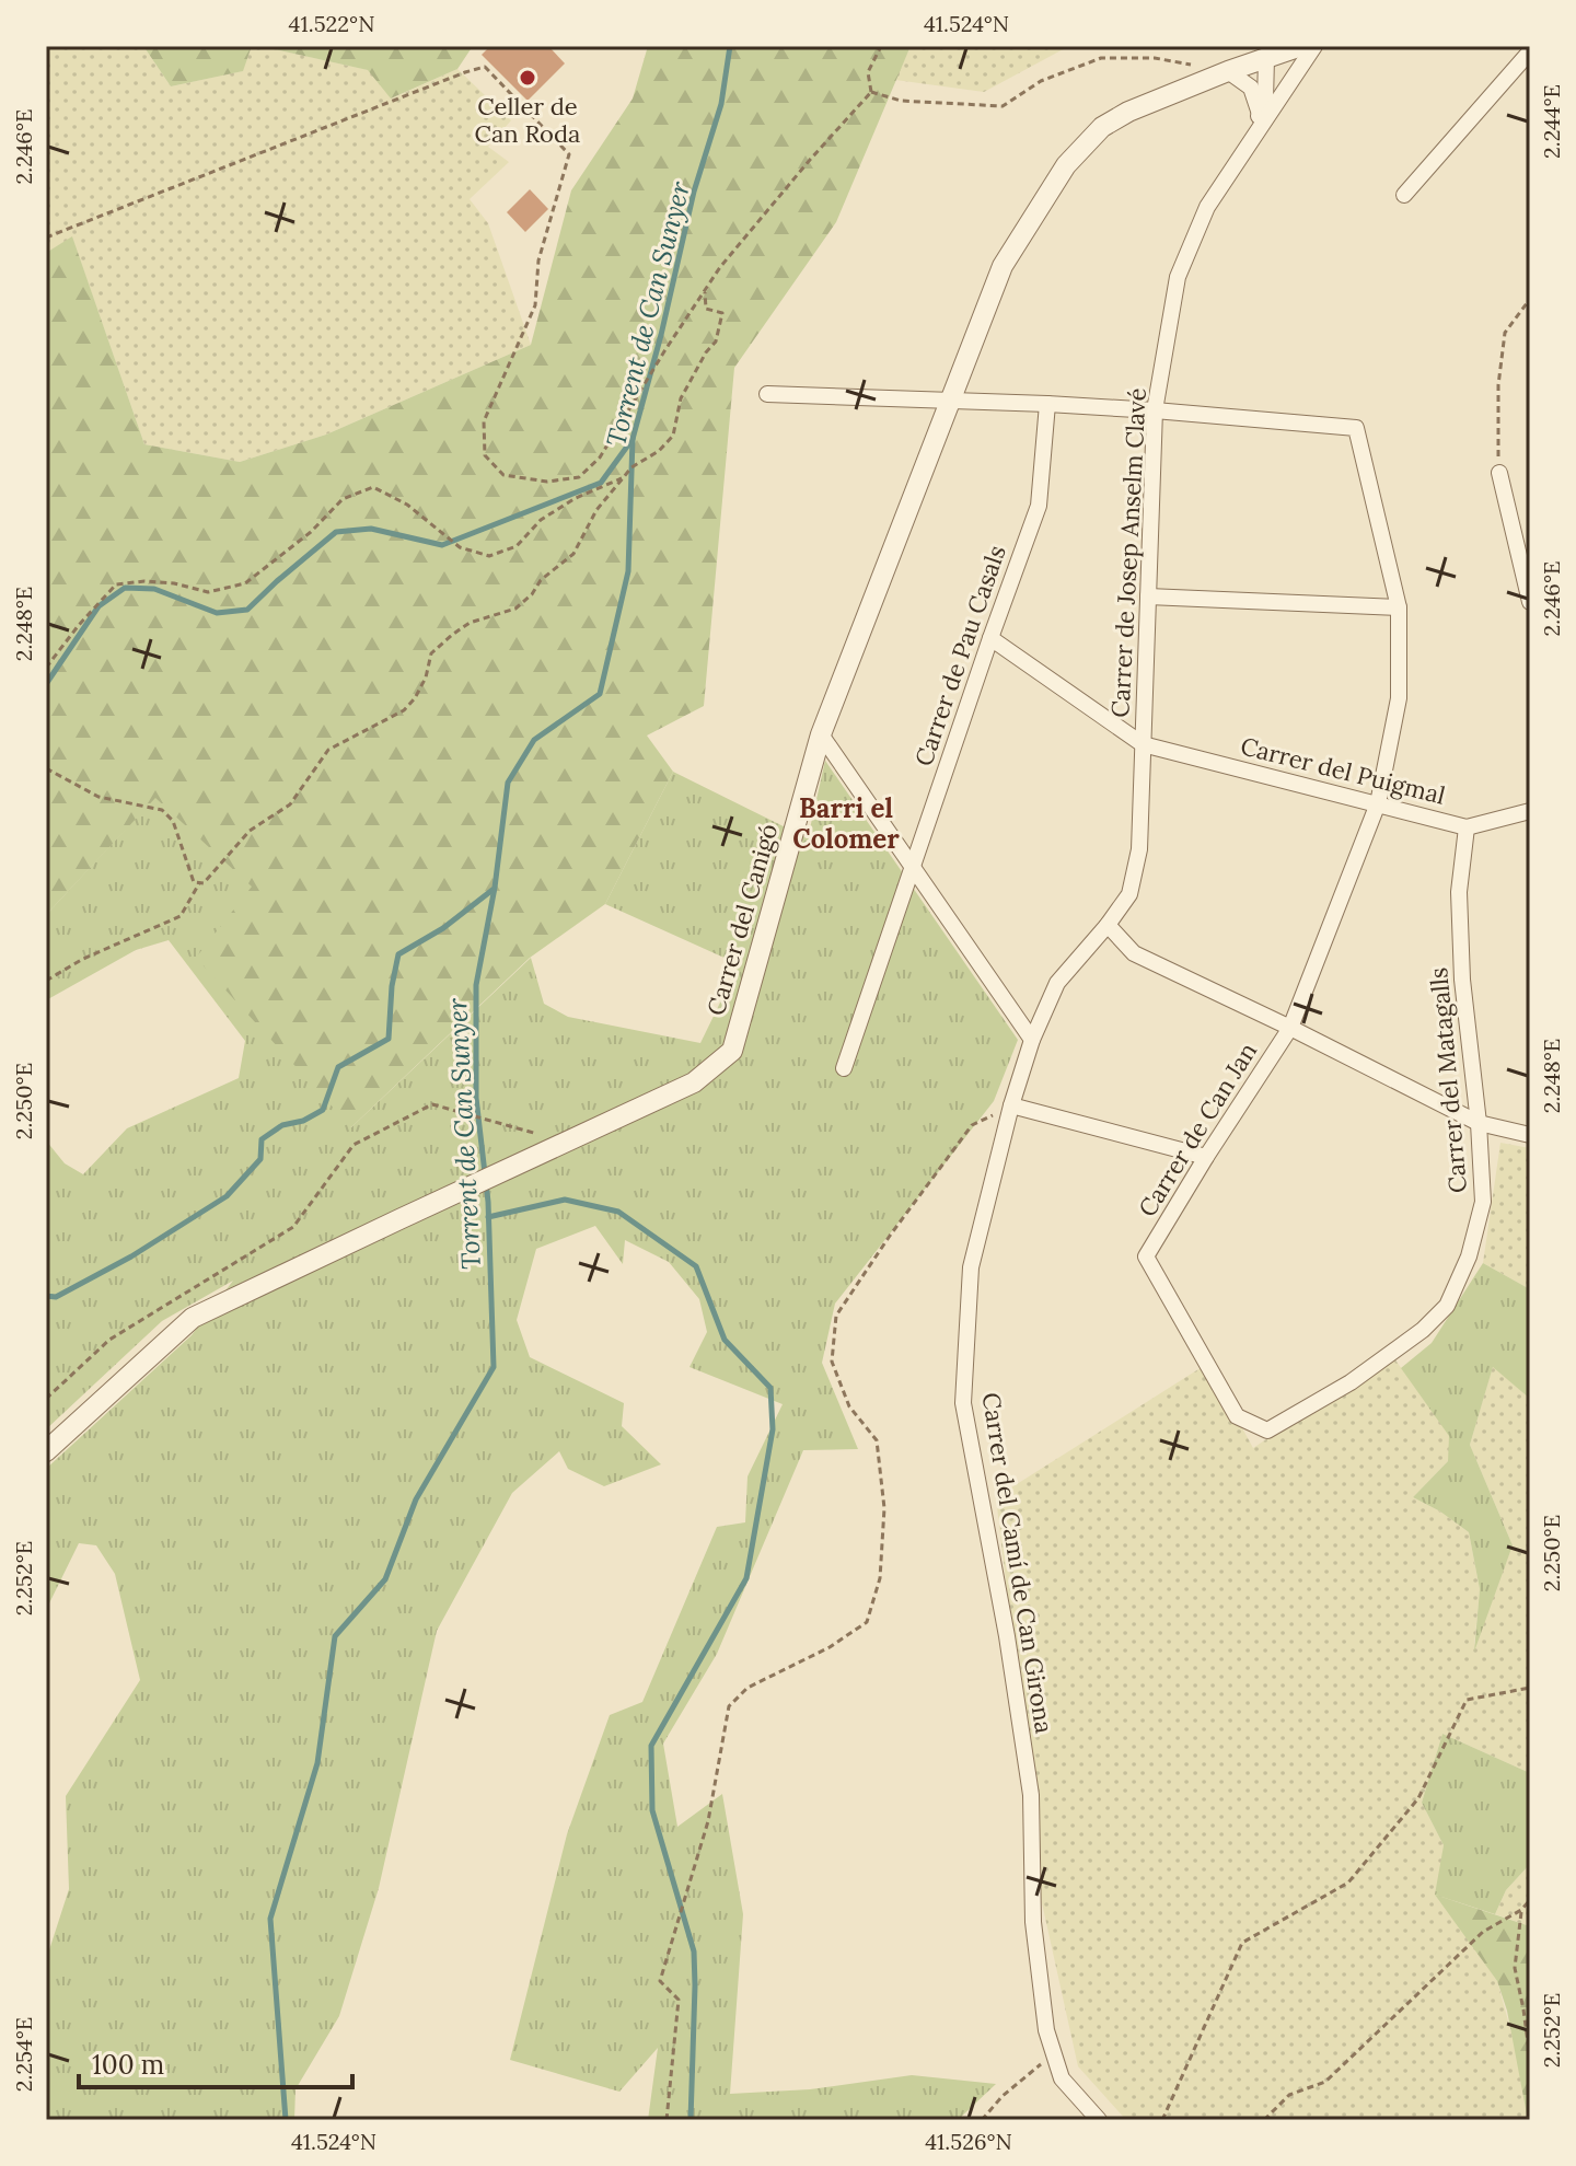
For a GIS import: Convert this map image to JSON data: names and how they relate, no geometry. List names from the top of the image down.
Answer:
{
  "streets": {
    "street": [
      "Carrer de Josep Anselm Clavé",
      "Carrer de Pau Casals",
      "Carrer del Puigmal",
      "Carrer del Canigó",
      "Carrer del Matagalls",
      "Carrer de Can Jan",
      "Carrer del Camí de Can Girona"
    ]
  },
  "crossings": [
    ["Carrer de Josep Anselm Clavé", "Carrer del Puigmal"],
    ["Carrer de Josep Anselm Clavé", "Carrer del Canigó"],
    ["Carrer de Josep Anselm Clavé", "Carrer de Can Jan"],
    ["Carrer de Josep Anselm Clavé", "Carrer del Camí de Can Girona"],
    ["Carrer del Puigmal", "Carrer del Matagalls"],
    ["Carrer del Puigmal", "Carrer de Can Jan"],
    ["Carrer del Matagalls", "Carrer de Can Jan"]
  ],
  "districts": ["Barri el Colomer"],
  "water": ["Torrent de Can Sunyer"],
  "places": ["Celler de Can Roda"],
  "scale_bar": "100 m",
  "coordinates": [
    "41.522°N",
    "41.524°N",
    "2.244°E",
    "2.246°E",
    "2.248°E",
    "2.250°E",
    "2.252°E",
    "2.254°E",
    "41.526°N"
  ]
}
